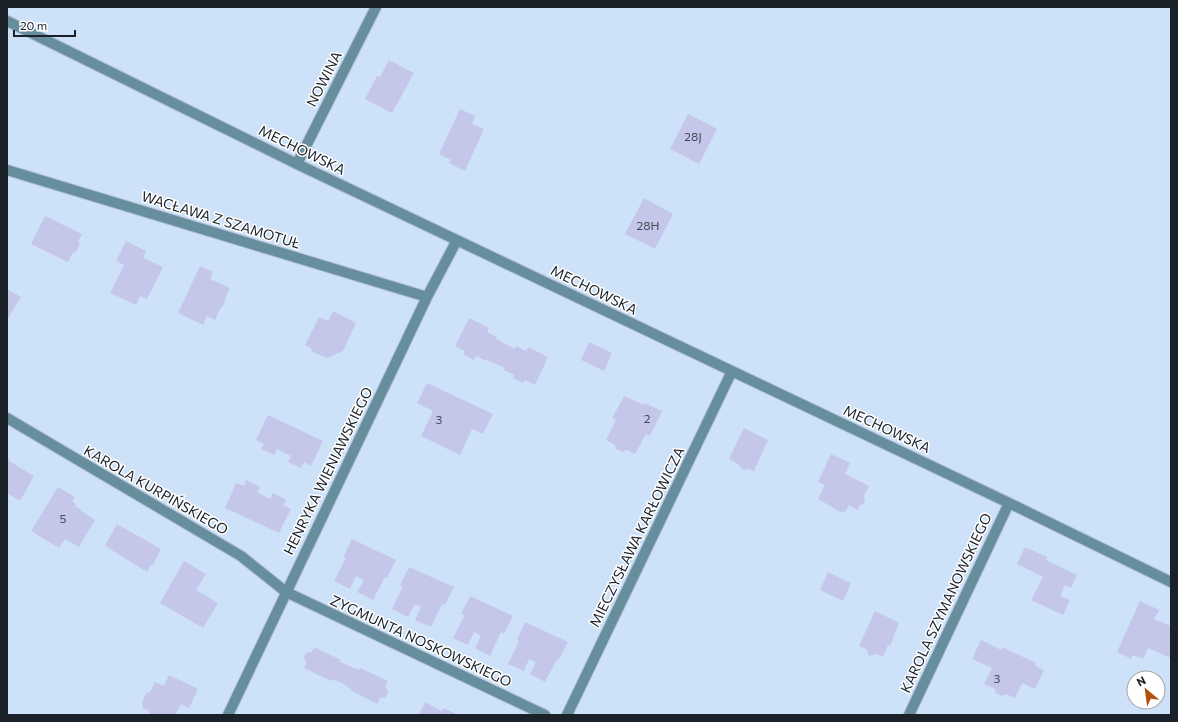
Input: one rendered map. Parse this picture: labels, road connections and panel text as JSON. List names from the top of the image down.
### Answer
{
  "streets": {
    "street": [
      "NOWINA",
      "MECHOWSKA",
      "WACŁAWA Z SZAMOTUŁ",
      "HENRYKA WIENIAWSKIEGO",
      "KAROLA KURPIŃSKIEGO",
      "MIECZYSŁAWA KARŁOWICZA",
      "KAROLA SZYMANOWSKIEGO",
      "ZYGMUNTA NOSKOWSKIEGO"
    ]
  },
  "crossings": [
    ["NOWINA", "MECHOWSKA"],
    ["MECHOWSKA", "HENRYKA WIENIAWSKIEGO"],
    ["MECHOWSKA", "MIECZYSŁAWA KARŁOWICZA"],
    ["MECHOWSKA", "KAROLA SZYMANOWSKIEGO"],
    ["WACŁAWA Z SZAMOTUŁ", "HENRYKA WIENIAWSKIEGO"],
    ["HENRYKA WIENIAWSKIEGO", "KAROLA KURPIŃSKIEGO"],
    ["HENRYKA WIENIAWSKIEGO", "ZYGMUNTA NOSKOWSKIEGO"],
    ["KAROLA KURPIŃSKIEGO", "ZYGMUNTA NOSKOWSKIEGO"]
  ],
  "house_numbers": [
    "28J",
    "28H",
    "2",
    "3",
    "5",
    "3"
  ],
  "scale_bar": "20 m",
  "north": "top left"
}
